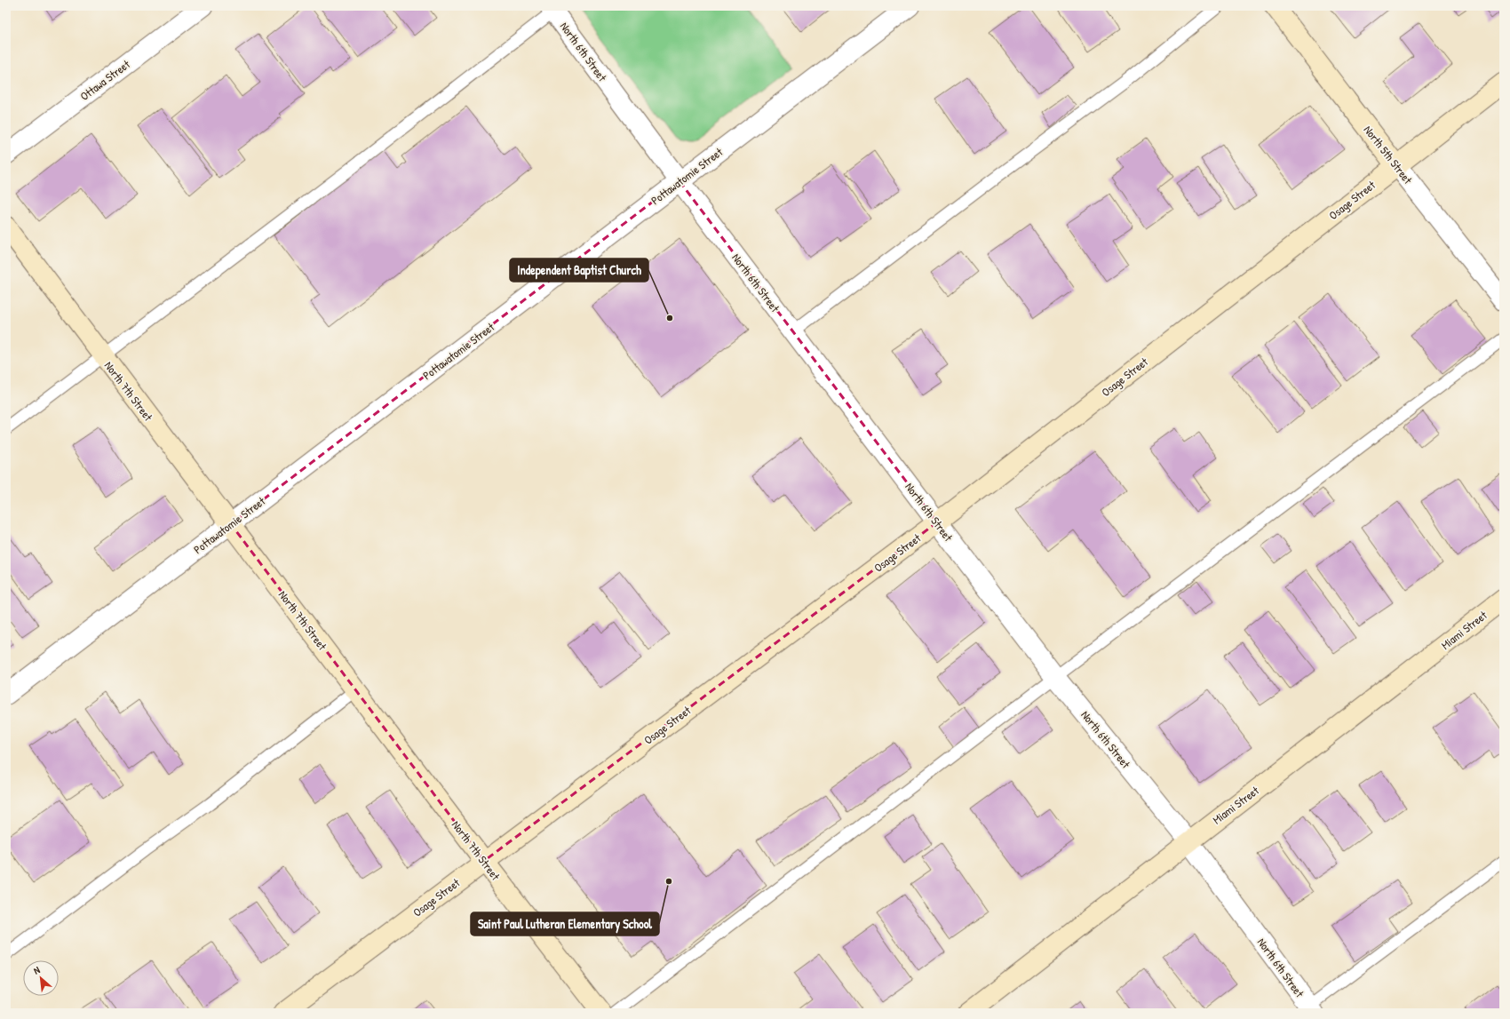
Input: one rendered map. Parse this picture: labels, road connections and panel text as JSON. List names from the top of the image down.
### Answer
{
  "streets": {
    "street": [
      "North 6th Street",
      "Ottawa Street",
      "North 5th Street",
      "Pottawatomie Street",
      "Osage Street",
      "North 7th Street",
      "Miami Street"
    ]
  },
  "crossings": [
    ["North 6th Street", "Pottawatomie Street"],
    ["North 6th Street", "Osage Street"],
    ["North 6th Street", "Miami Street"],
    ["North 5th Street", "Osage Street"],
    ["Pottawatomie Street", "North 7th Street"],
    ["Osage Street", "North 7th Street"]
  ],
  "places": ["Independent Baptist Church", "Saint Paul Lutheran Elementary School"],
  "north": "top left"
}
